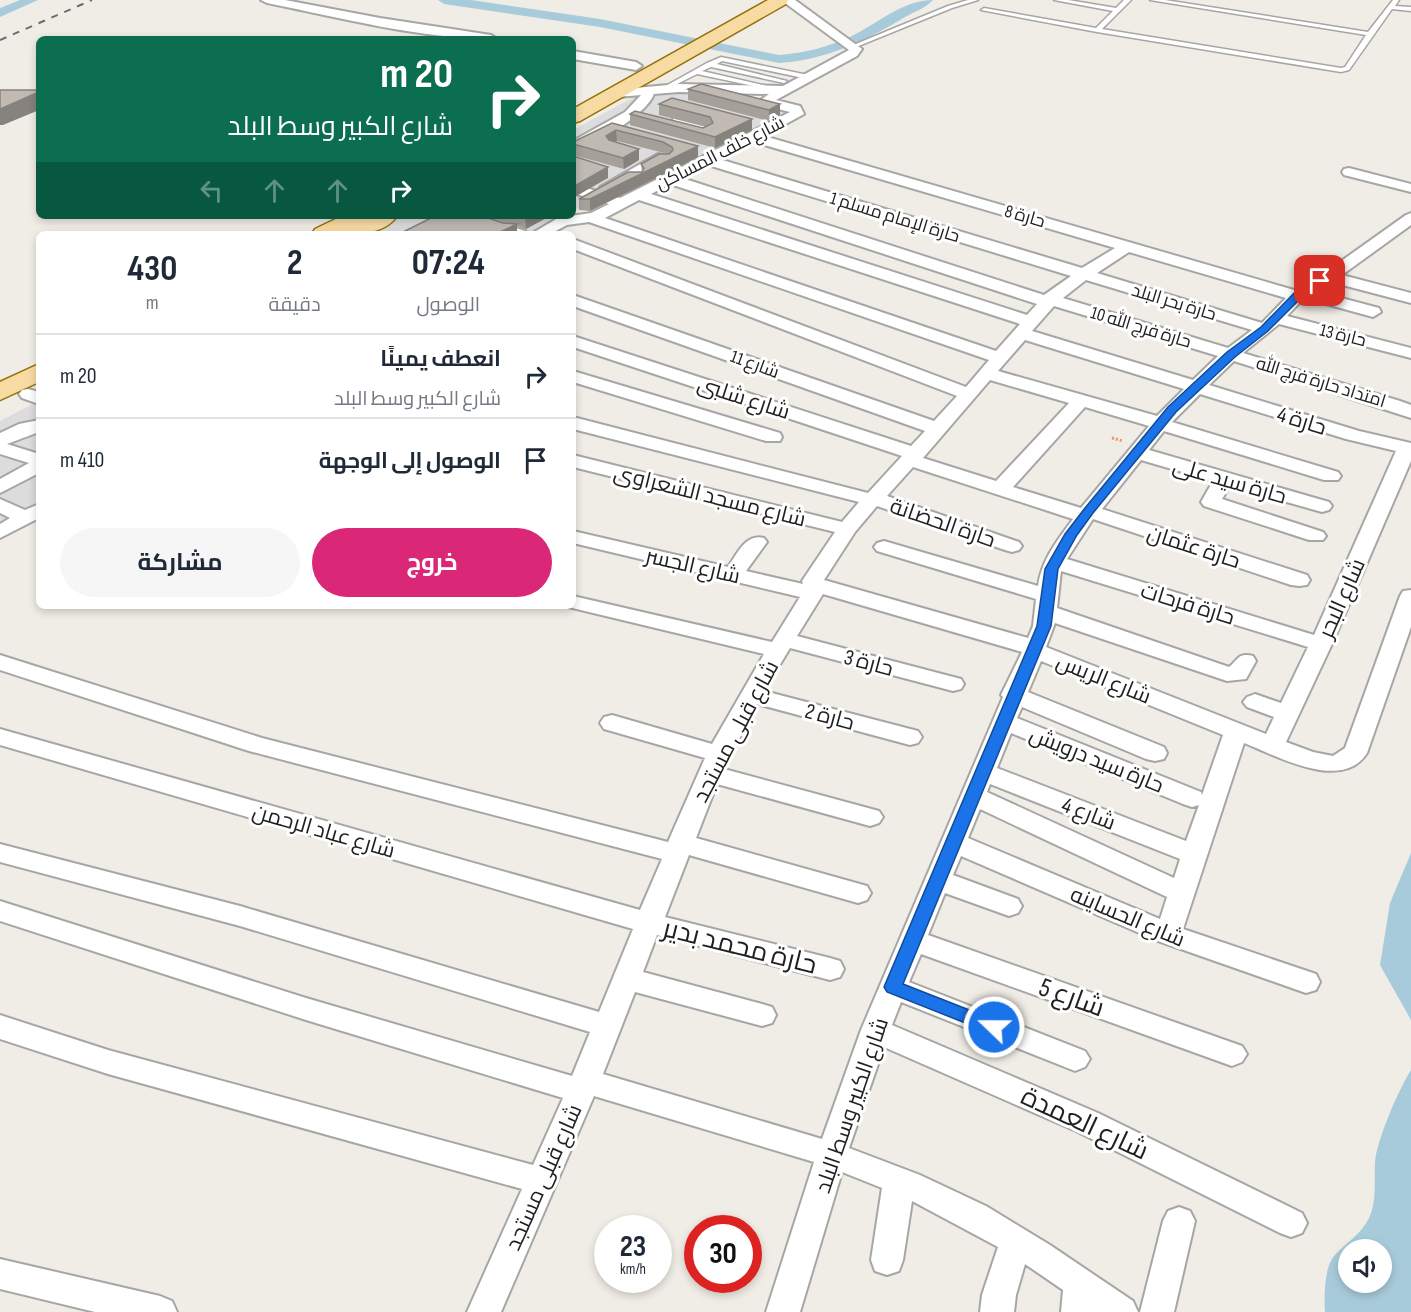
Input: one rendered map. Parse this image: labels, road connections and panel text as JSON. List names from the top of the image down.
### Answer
{
  "streets": {
    "street": [
      "شارع خلف المساكن",
      "حارة 8",
      "حارة الإمام مسلم 1",
      "حارة بحر البلد",
      "حارة فرج الله 10",
      "حارة 13",
      "شارع 11",
      "امتداد حارة فرج الله",
      "شارع شلبى",
      "حارة 4",
      "حارة سيد على",
      "شارع مسجد الشعراوى",
      "حارة الحضانة",
      "حارة عثمان",
      "شارع الجسر",
      "شارع البحر",
      "حارة فرحات",
      "حارة 3",
      "شارع الريس",
      "حارة 2",
      "شارع قبلى مستجد",
      "حارة سيد درويش",
      "شارع 4",
      "شارع عباد الرحمن",
      "شارع الحساينه",
      "حارة محمد بدير",
      "شارع 5",
      "شارع الكبير وسط البلد",
      "شارع العمدة"
    ]
  },
  "crossings": [
    ["شارع خلف المساكن", "حارة 8"],
    ["شارع خلف المساكن", "حارة الإمام مسلم 1"],
    ["شارع خلف المساكن", "حارة فرج الله 10"],
    ["حارة 8", "شارع قبلى مستجد"],
    ["حارة 8", "شارع الكبير وسط البلد"],
    ["حارة الإمام مسلم 1", "حارة بحر البلد"],
    ["حارة الإمام مسلم 1", "شارع قبلى مستجد"],
    ["حارة بحر البلد", "حارة 13"],
    ["حارة بحر البلد", "شارع قبلى مستجد"],
    ["حارة بحر البلد", "شارع الكبير وسط البلد"],
    ["حارة فرج الله 10", "امتداد حارة فرج الله"],
    ["حارة فرج الله 10", "شارع قبلى مستجد"],
    ["حارة فرج الله 10", "شارع الكبير وسط البلد"],
    ["حارة 13", "شارع الكبير وسط البلد"],
    ["شارع 11", "شارع قبلى مستجد"],
    ["امتداد حارة فرج الله", "شارع الكبير وسط البلد"],
    ["شارع شلبى", "حارة عثمان"],
    ["شارع شلبى", "شارع قبلى مستجد"],
    ["حارة 4", "شارع البحر"],
    ["حارة 4", "شارع الكبير وسط البلد"],
    ["حارة سيد على", "شارع الكبير وسط البلد"],
    ["شارع مسجد الشعراوى", "شارع قبلى مستجد"],
    ["حارة الحضانة", "شارع قبلى مستجد"],
    ["حارة عثمان", "شارع قبلى مستجد"],
    ["حارة عثمان", "شارع الكبير وسط البلد"],
    ["شارع الجسر", "شارع الريس"],
    ["شارع الجسر", "شارع قبلى مستجد"],
    ["شارع البحر", "حارة فرحات"],
    ["شارع البحر", "شارع الريس"],
    ["حارة فرحات", "شارع الكبير وسط البلد"],
    ["حارة 3", "شارع قبلى مستجد"],
    ["شارع الريس", "شارع قبلى مستجد"],
    ["شارع الريس", "شارع الكبير وسط البلد"],
    ["حارة 2", "شارع قبلى مستجد"],
    ["شارع قبلى مستجد", "شارع عباد الرحمن"],
    ["شارع قبلى مستجد", "حارة محمد بدير"],
    ["حارة سيد درويش", "شارع الكبير وسط البلد"],
    ["شارع 4", "شارع الكبير وسط البلد"],
    ["شارع عباد الرحمن", "حارة محمد بدير"],
    ["شارع الحساينه", "شارع الكبير وسط البلد"],
    ["شارع 5", "شارع الكبير وسط البلد"],
    ["شارع الكبير وسط البلد", "شارع العمدة"]
  ],
  "page": {
    "turn": ["20 m", "شارع الكبير وسط البلد"],
    "eta": [
      "07:24",
      "الوصول",
      "2",
      "دقيقة",
      "430",
      "m"
    ],
    "list": [
      {
        "name": "انعطف يمينًا",
        "note": "شارع الكبير وسط البلد",
        "value": "20 m"
      },
      {
        "name": "الوصول إلى الوجهة",
        "value": "410 m"
      }
    ],
    "buttons": ["خروج", "مشاركة"],
    "speed": "23 km/h",
    "limit": "30"
  }
}
